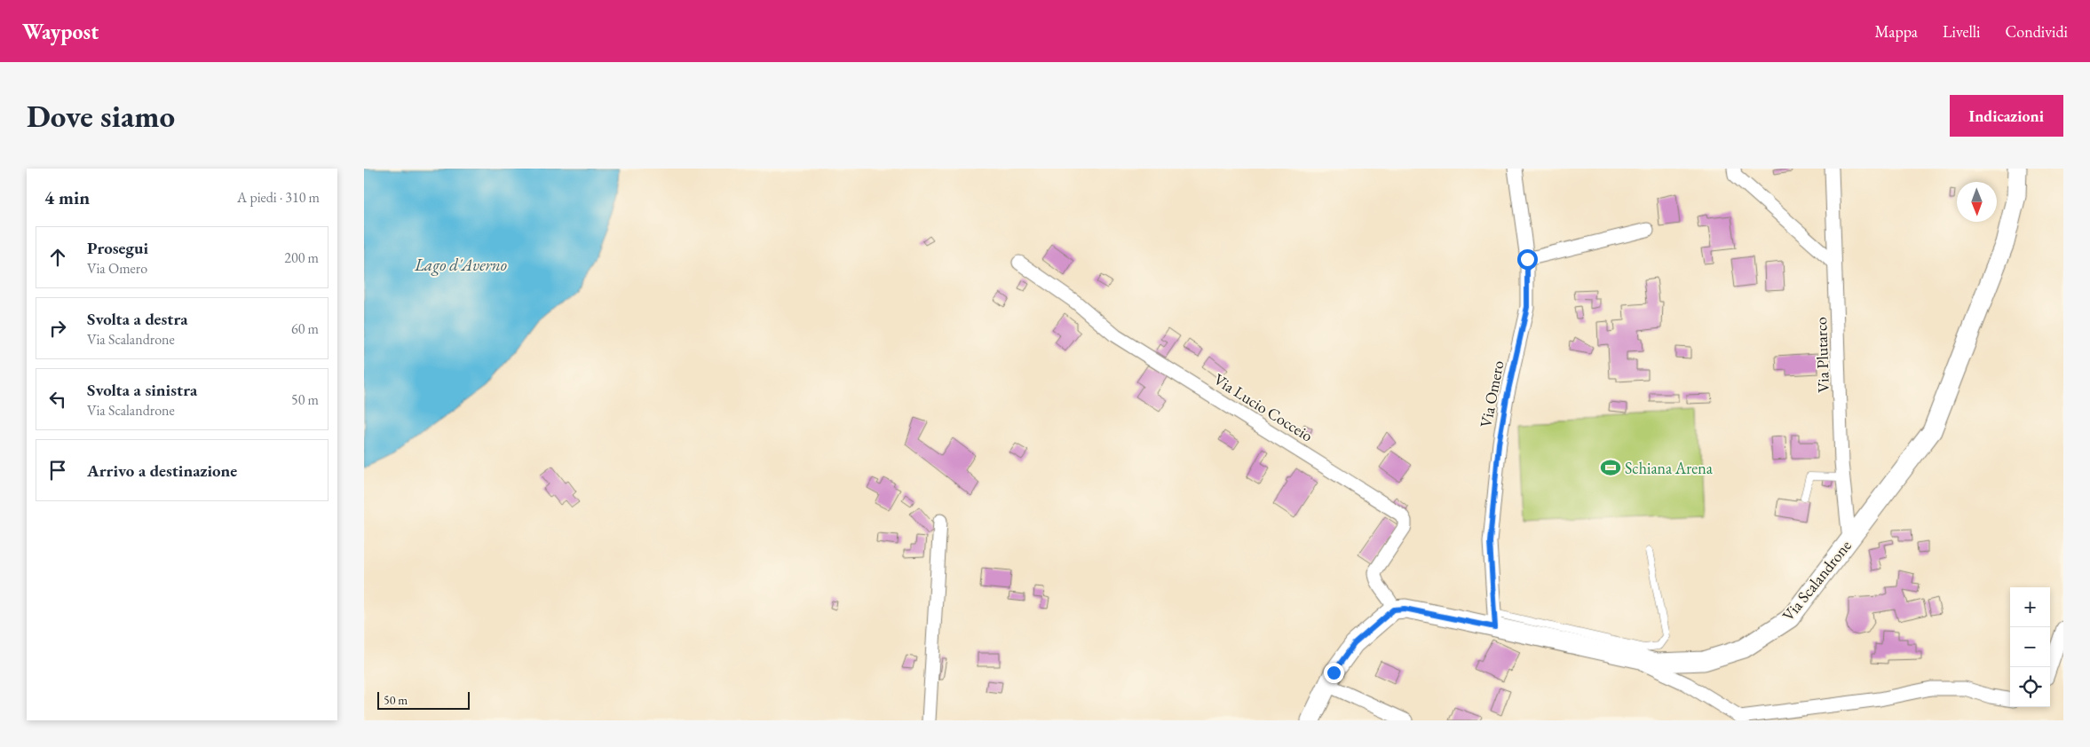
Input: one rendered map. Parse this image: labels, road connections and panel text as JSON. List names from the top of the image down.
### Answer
{
  "streets": {
    "street": [
      "Via Plutarco",
      "Via Omero",
      "Via Lucio Cocceio",
      "Via Scalandrone"
    ]
  },
  "crossings": [
    ["Via Plutarco", "Via Scalandrone"],
    ["Via Omero", "Via Scalandrone"],
    ["Via Lucio Cocceio", "Via Scalandrone"]
  ],
  "water": ["Lago d'Averno"],
  "places": {
    "sports": ["Schiana Arena"]
  },
  "scale_bar": "50 m",
  "north": "bottom",
  "page": {
    "header": "Waypost",
    "nav": ["Mappa", "Livelli", "Condividi"],
    "buttons": "Indicazioni",
    "title": "Dove siamo",
    "heading": ["4 min", "A piedi · 310 m"],
    "list": [
      ["Prosegui", "Via Omero", "200 m"],
      ["Svolta a destra", "Via Scalandrone", "60 m"],
      ["Svolta a sinistra", "Via Scalandrone", "50 m"],
      "Arrivo a destinazione"
    ],
    "map_buttons": ["+", "−"],
    "scale": "50 m"
  }
}
